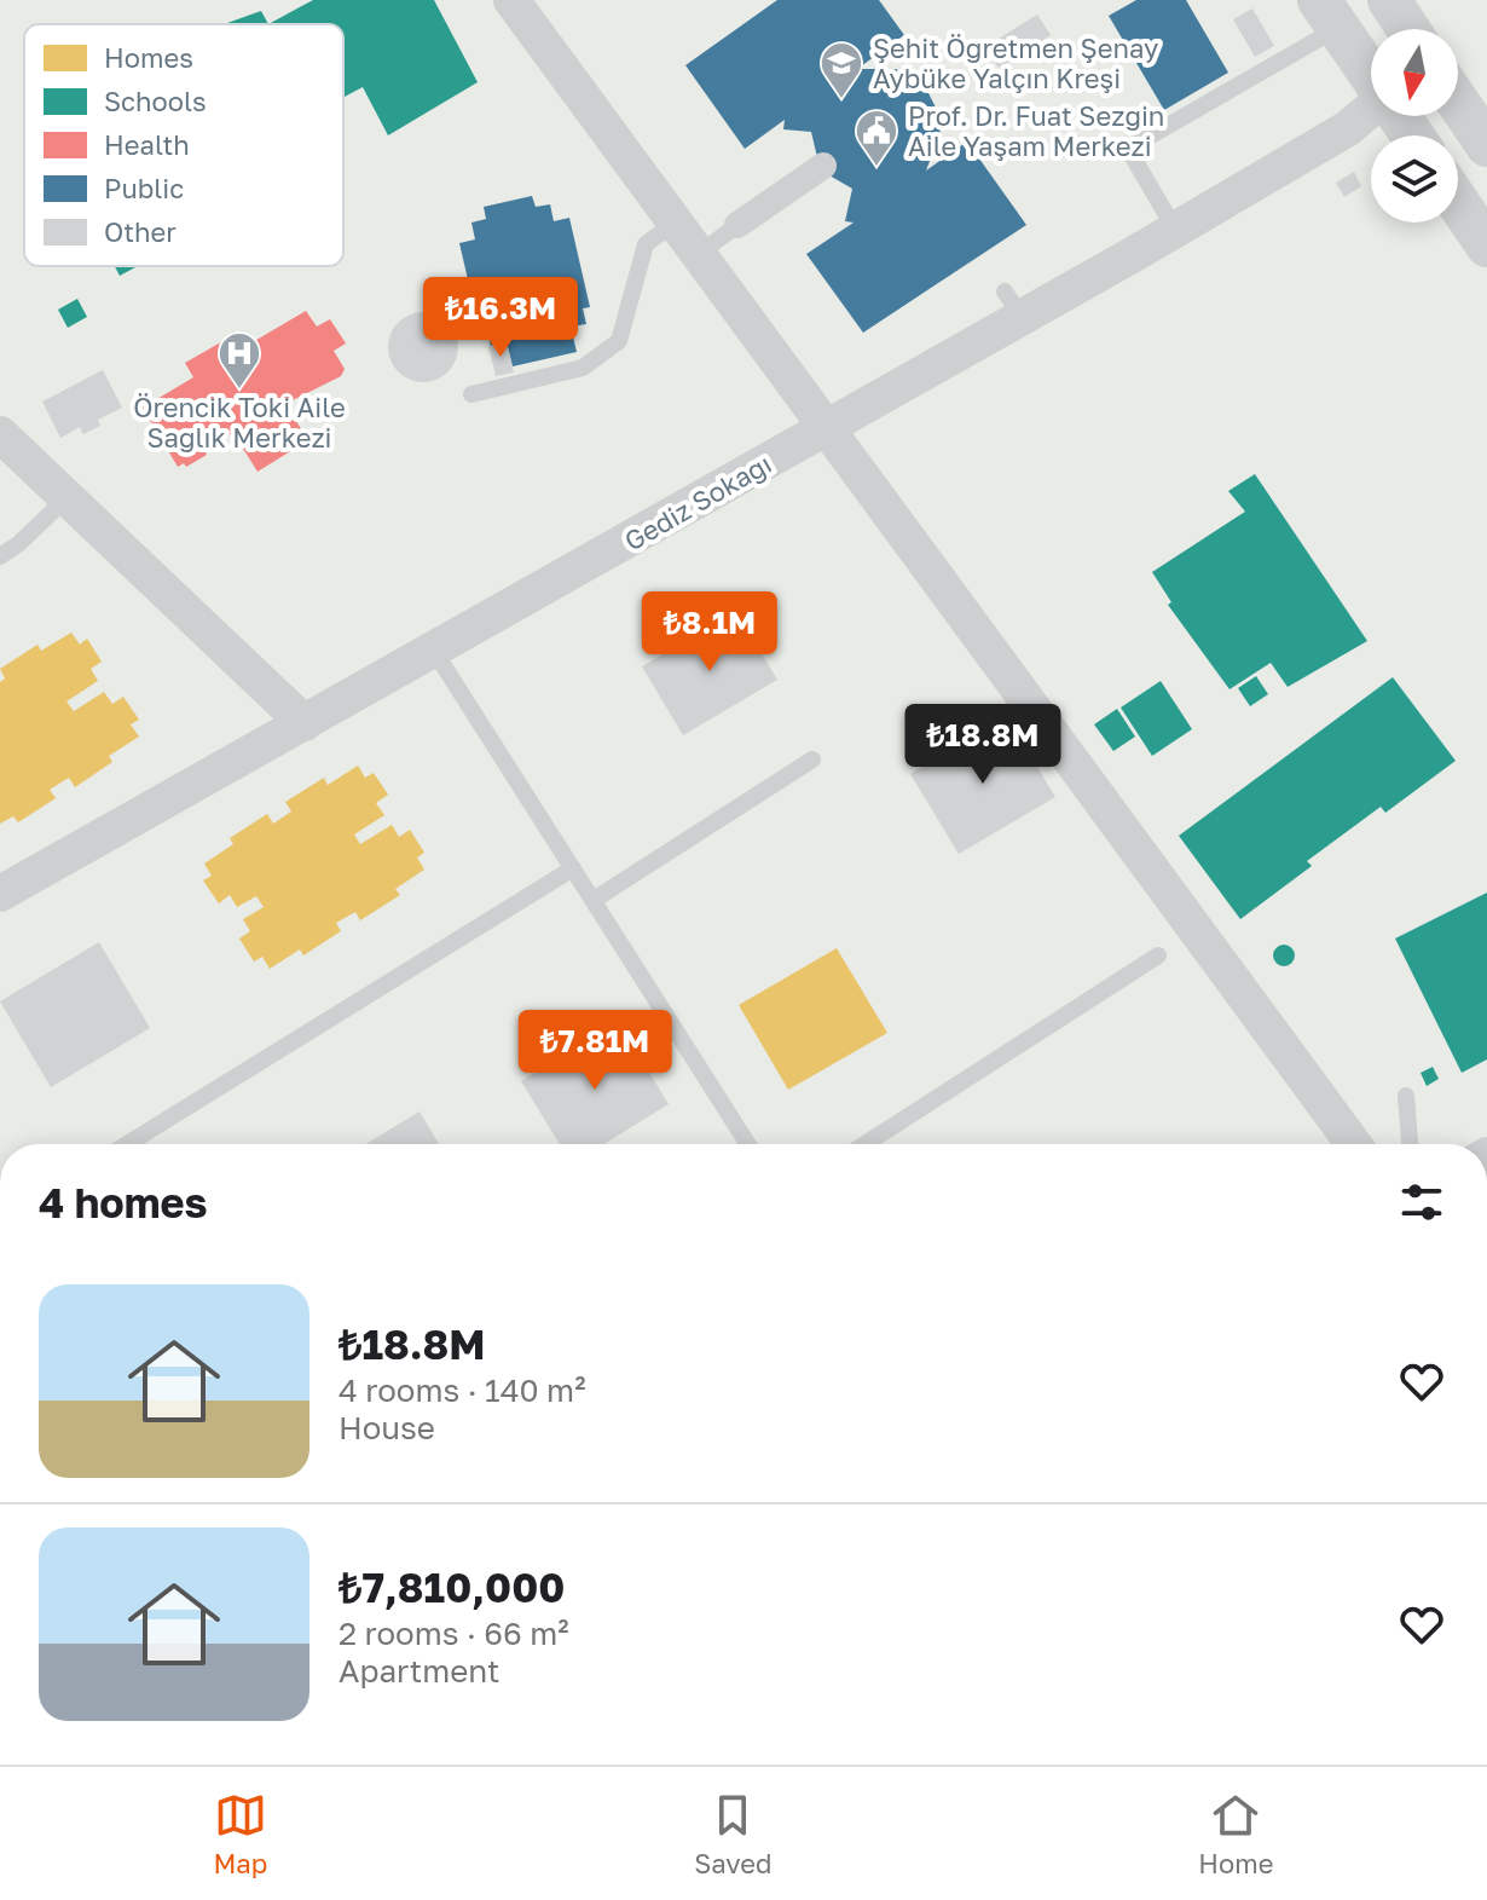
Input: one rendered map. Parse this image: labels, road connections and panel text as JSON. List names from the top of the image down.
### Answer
{
  "streets": {
    "street": ["Gediz Sokağı"]
  },
  "places": {
    "school or university": ["Şehit Öğretmen Şenay Aybüke Yalçın Kreşi"],
    "public building": ["Prof. Dr. Fuat Sezgin Aile Yaşam Merkezi"],
    "hospital": ["Örencik Toki Aile Sağlık Merkezi"]
  },
  "legend": [
    "Homes",
    "Schools",
    "Health",
    "Public",
    "Other"
  ],
  "north": "bottom",
  "page": {
    "price": [
      "₺16.3M",
      "₺8.1M",
      "₺18.8M",
      "₺7.81M"
    ],
    "heading": "4 homes",
    "list": [
      {
        "name": "₺18.8M",
        "note": "4 rooms · 140 m² · House"
      },
      {
        "name": "₺7,810,000",
        "note": "2 rooms · 66 m² · Apartment"
      }
    ],
    "tabs": ["Map", "Saved", "Home"]
  }
}
